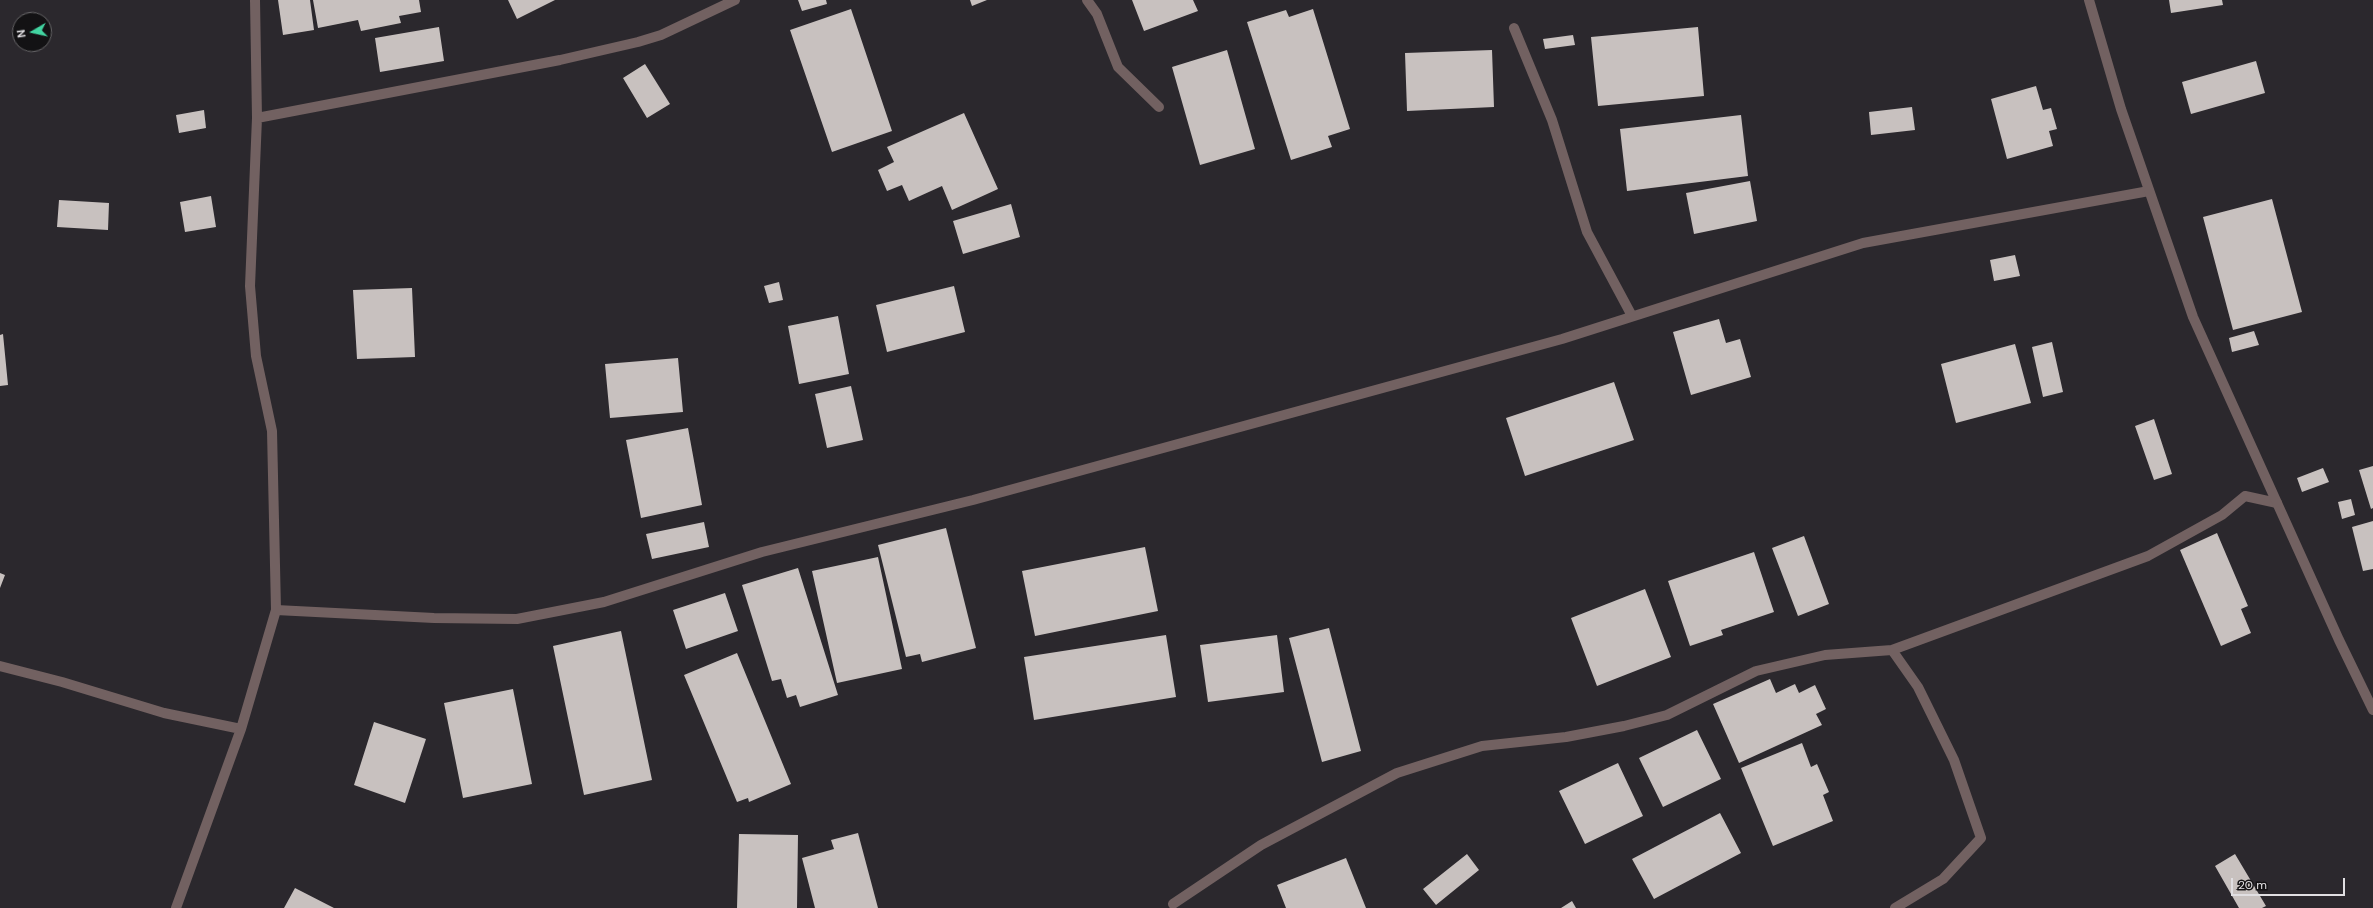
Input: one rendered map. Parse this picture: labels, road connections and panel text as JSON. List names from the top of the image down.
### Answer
{
  "scale_bar": "20 m",
  "north": "left"
}
